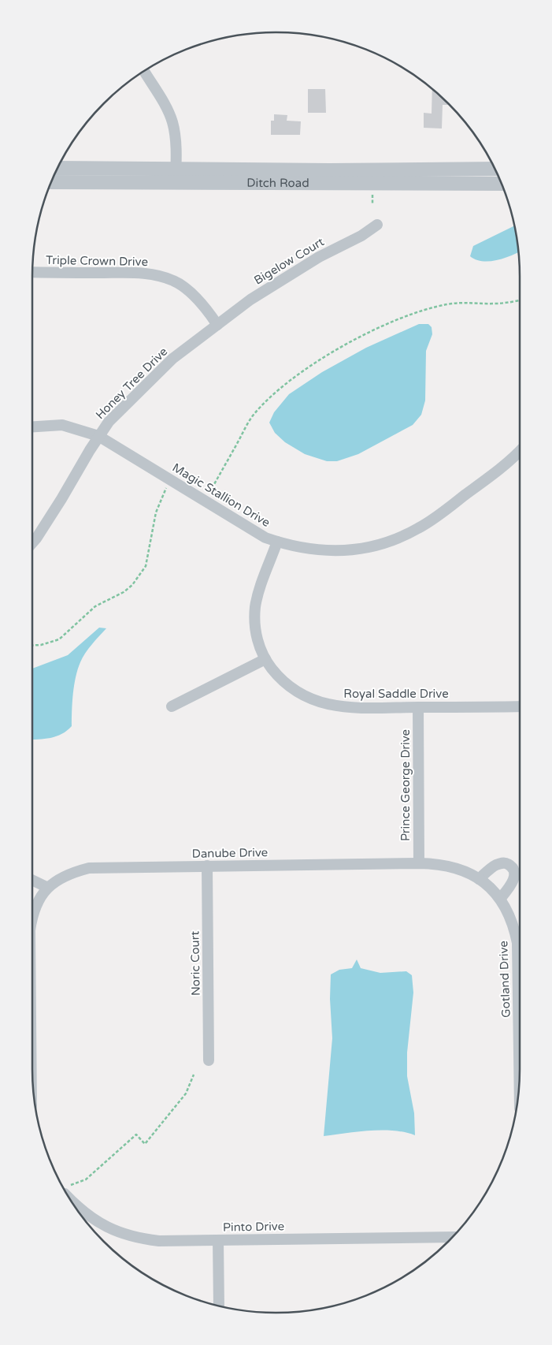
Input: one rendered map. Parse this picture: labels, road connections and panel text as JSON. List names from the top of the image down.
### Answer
{
  "streets": {
    "street": [
      "Ditch Road",
      "Triple Crown Drive",
      "Bigelow Court",
      "Honey Tree Drive",
      "Magic Stallion Drive",
      "Royal Saddle Drive",
      "Prince George Drive",
      "Danube Drive",
      "Noric Court",
      "Gotland Drive",
      "Pinto Drive"
    ]
  },
  "crossings": [
    ["Triple Crown Drive", "Bigelow Court"],
    ["Triple Crown Drive", "Honey Tree Drive"],
    ["Bigelow Court", "Honey Tree Drive"],
    ["Honey Tree Drive", "Magic Stallion Drive"],
    ["Magic Stallion Drive", "Royal Saddle Drive"],
    ["Royal Saddle Drive", "Prince George Drive"],
    ["Prince George Drive", "Danube Drive"],
    ["Prince George Drive", "Gotland Drive"],
    ["Danube Drive", "Noric Court"],
    ["Danube Drive", "Gotland Drive"]
  ]
}
